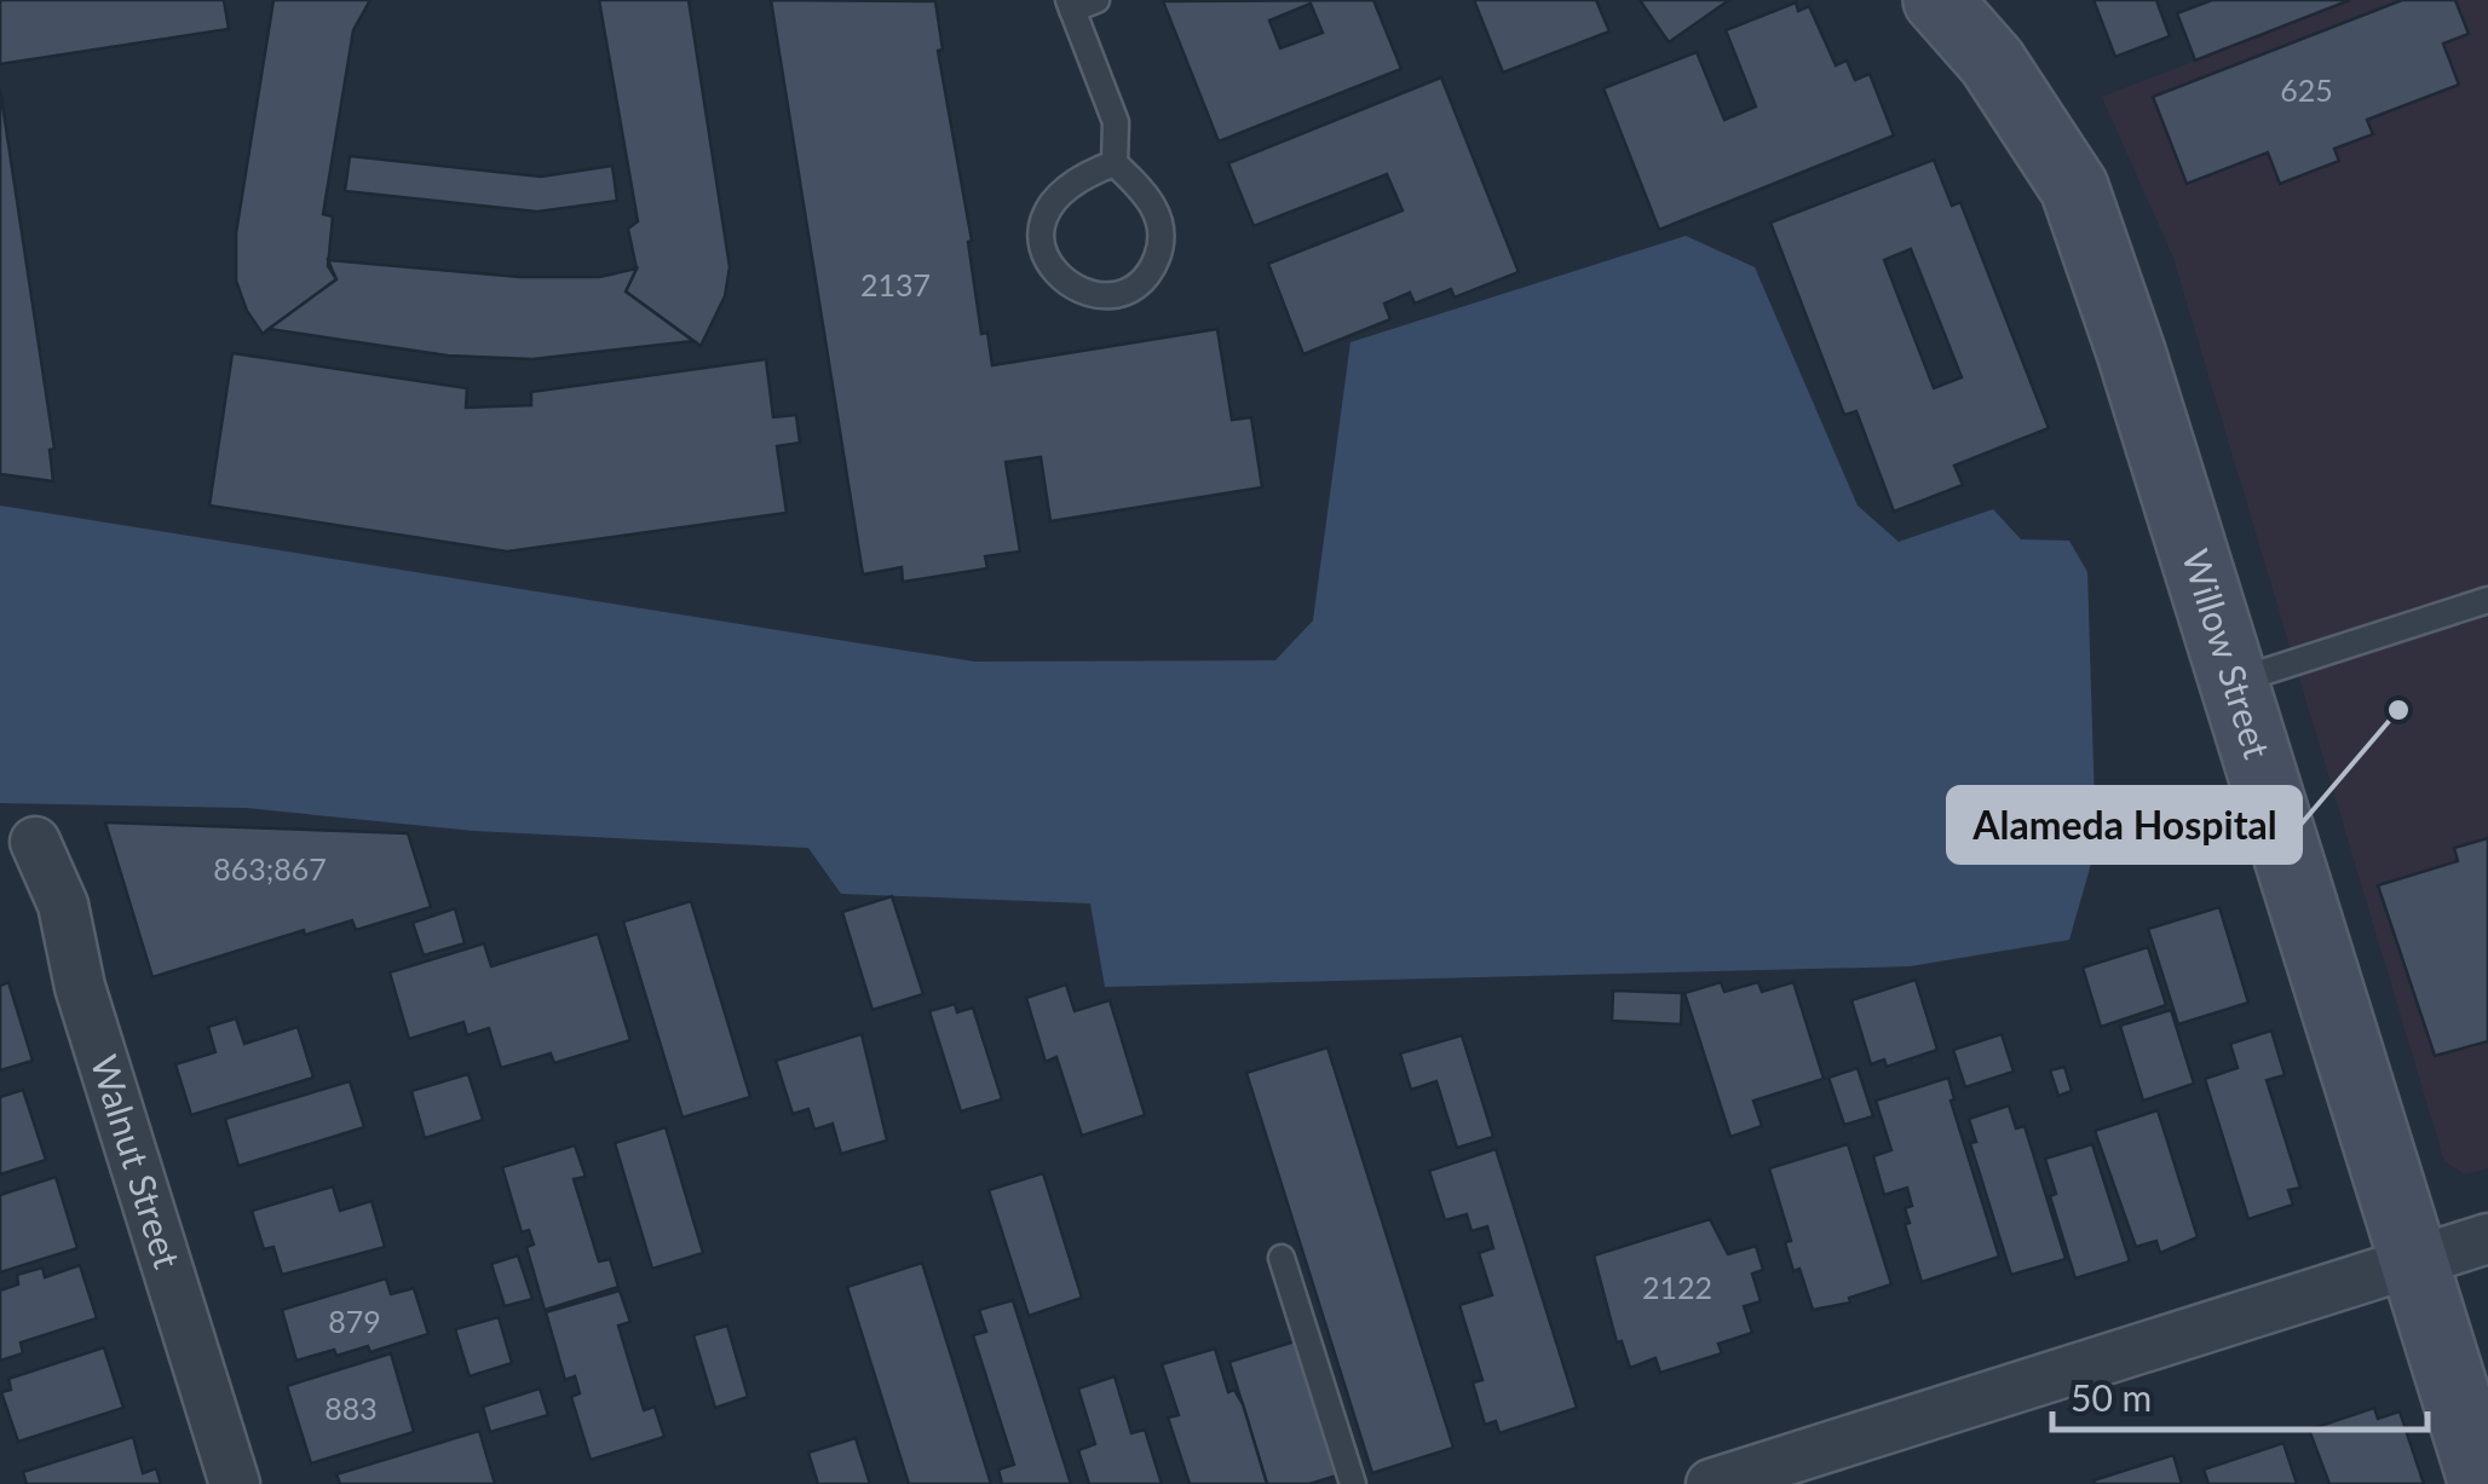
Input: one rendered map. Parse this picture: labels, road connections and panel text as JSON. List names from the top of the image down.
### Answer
{
  "streets": {
    "street": ["Willow Street", "Walnut Street"]
  },
  "places": ["Alameda Hospital"],
  "house_numbers": [
    "625",
    "2137",
    "863;867",
    "2122",
    "879",
    "883"
  ],
  "scale_bar": "50 m"
}
